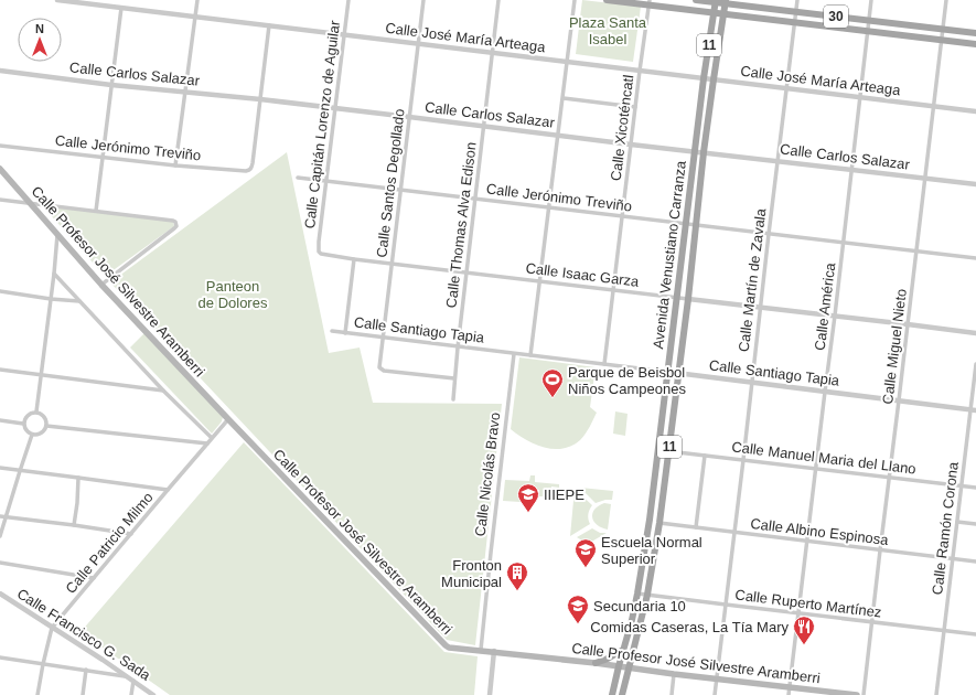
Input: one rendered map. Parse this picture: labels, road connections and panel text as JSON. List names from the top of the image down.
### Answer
{
  "streets": {
    "main road": [
      "30",
      "11",
      "Avenida Venustiano Carranza",
      "Calle Profesor José Silvestre Aramberri"
    ],
    "street": [
      "Calle José María Arteaga",
      "Calle Carlos Salazar",
      "Calle Capitán Lorenzo de Aguilar",
      "Calle Xicoténcatl",
      "Calle Jerónimo Treviño",
      "Calle Santos Degollado",
      "Calle Thomas Alva Edison",
      "Calle Isaac Garza",
      "Calle Martín de Zavala",
      "Calle América",
      "Calle Santiago Tapia",
      "Calle Miguel Nieto",
      "Calle Manuel Maria del Llano",
      "Calle Nicolás Bravo",
      "Calle Ramón Corona",
      "Calle Albino Espinosa",
      "Calle Patricio Milmo",
      "Calle Ruperto Martínez",
      "Calle Francisco G. Sada"
    ]
  },
  "crossings": [
    ["30", "Calle Xicoténcatl"],
    ["30", "Avenida Venustiano Carranza"],
    ["30", "Calle Martín de Zavala"],
    ["30", "Calle América"],
    ["30", "Calle Miguel Nieto"],
    ["Calle José María Arteaga", "Calle Capitán Lorenzo de Aguilar"],
    ["Calle José María Arteaga", "Calle Xicoténcatl"],
    ["Calle José María Arteaga", "Calle Santos Degollado"],
    ["Calle José María Arteaga", "Calle Thomas Alva Edison"],
    ["Calle José María Arteaga", "Avenida Venustiano Carranza"],
    ["Calle José María Arteaga", "Calle Martín de Zavala"],
    ["Calle José María Arteaga", "Calle América"],
    ["Calle José María Arteaga", "Calle Miguel Nieto"],
    ["Calle Carlos Salazar", "Calle Capitán Lorenzo de Aguilar"],
    ["Calle Carlos Salazar", "Calle Xicoténcatl"],
    ["Calle Carlos Salazar", "Calle Jerónimo Treviño"],
    ["Calle Carlos Salazar", "Calle Santos Degollado"],
    ["Calle Carlos Salazar", "Calle Thomas Alva Edison"],
    ["Calle Carlos Salazar", "Avenida Venustiano Carranza"],
    ["Calle Carlos Salazar", "Calle Martín de Zavala"],
    ["Calle Carlos Salazar", "Calle América"],
    ["Calle Carlos Salazar", "Calle Miguel Nieto"],
    ["Calle Capitán Lorenzo de Aguilar", "Calle Jerónimo Treviño"],
    ["Calle Capitán Lorenzo de Aguilar", "Calle Isaac Garza"],
    ["Calle Xicoténcatl", "Calle Jerónimo Treviño"],
    ["Calle Xicoténcatl", "Calle Isaac Garza"],
    ["Calle Xicoténcatl", "Calle Santiago Tapia"],
    ["Calle Jerónimo Treviño", "Calle Santos Degollado"],
    ["Calle Jerónimo Treviño", "Calle Thomas Alva Edison"],
    ["Calle Jerónimo Treviño", "Avenida Venustiano Carranza"],
    ["Calle Jerónimo Treviño", "Calle Martín de Zavala"],
    ["Calle Jerónimo Treviño", "Calle América"],
    ["Calle Jerónimo Treviño", "Calle Miguel Nieto"],
    ["Calle Santos Degollado", "Calle Thomas Alva Edison"],
    ["Calle Santos Degollado", "Calle Isaac Garza"],
    ["Calle Santos Degollado", "Calle Santiago Tapia"],
    ["Calle Thomas Alva Edison", "Calle Isaac Garza"],
    ["Calle Thomas Alva Edison", "Calle Santiago Tapia"],
    ["Avenida Venustiano Carranza", "Calle Isaac Garza"],
    ["Avenida Venustiano Carranza", "Calle Profesor José Silvestre Aramberri"],
    ["Avenida Venustiano Carranza", "Calle Santiago Tapia"],
    ["Avenida Venustiano Carranza", "Calle Manuel Maria del Llano"],
    ["Avenida Venustiano Carranza", "Calle Albino Espinosa"],
    ["Avenida Venustiano Carranza", "Calle Ruperto Martínez"],
    ["Calle Isaac Garza", "Calle Martín de Zavala"],
    ["Calle Isaac Garza", "Calle América"],
    ["Calle Isaac Garza", "Calle Miguel Nieto"],
    ["Calle Martín de Zavala", "Calle Profesor José Silvestre Aramberri"],
    ["Calle Martín de Zavala", "Calle Santiago Tapia"],
    ["Calle Martín de Zavala", "Calle Manuel Maria del Llano"],
    ["Calle Martín de Zavala", "Calle Albino Espinosa"],
    ["Calle Martín de Zavala", "Calle Ruperto Martínez"],
    ["Calle Profesor José Silvestre Aramberri", "Calle América"],
    ["Calle Profesor José Silvestre Aramberri", "Calle Nicolás Bravo"],
    ["Calle Profesor José Silvestre Aramberri", "Calle Patricio Milmo"],
    ["Calle América", "Calle Santiago Tapia"],
    ["Calle América", "Calle Manuel Maria del Llano"],
    ["Calle América", "Calle Albino Espinosa"],
    ["Calle América", "Calle Ruperto Martínez"],
    ["Calle Santiago Tapia", "Calle Miguel Nieto"],
    ["Calle Santiago Tapia", "Calle Nicolás Bravo"],
    ["Calle Santiago Tapia", "Calle Ramón Corona"],
    ["Calle Miguel Nieto", "Calle Manuel Maria del Llano"],
    ["Calle Miguel Nieto", "Calle Albino Espinosa"],
    ["Calle Miguel Nieto", "Calle Ruperto Martínez"],
    ["Calle Manuel Maria del Llano", "Calle Ramón Corona"],
    ["Calle Ramón Corona", "Calle Albino Espinosa"],
    ["Calle Ramón Corona", "Calle Ruperto Martínez"],
    ["Calle Patricio Milmo", "Calle Francisco G. Sada"]
  ],
  "parks": ["Plaza Santa Isabel", "Panteon de Dolores"],
  "places": {
    "sports": ["Parque de Beisbol Niños Campeones"],
    "school or university": ["IIIEPE", "Escuela Normal Superior", "Secundaria 10"],
    "building": ["Fronton Municipal"],
    "restaurant": ["Comidas Caseras, La Tía Mary"]
  },
  "north": "top"
}
